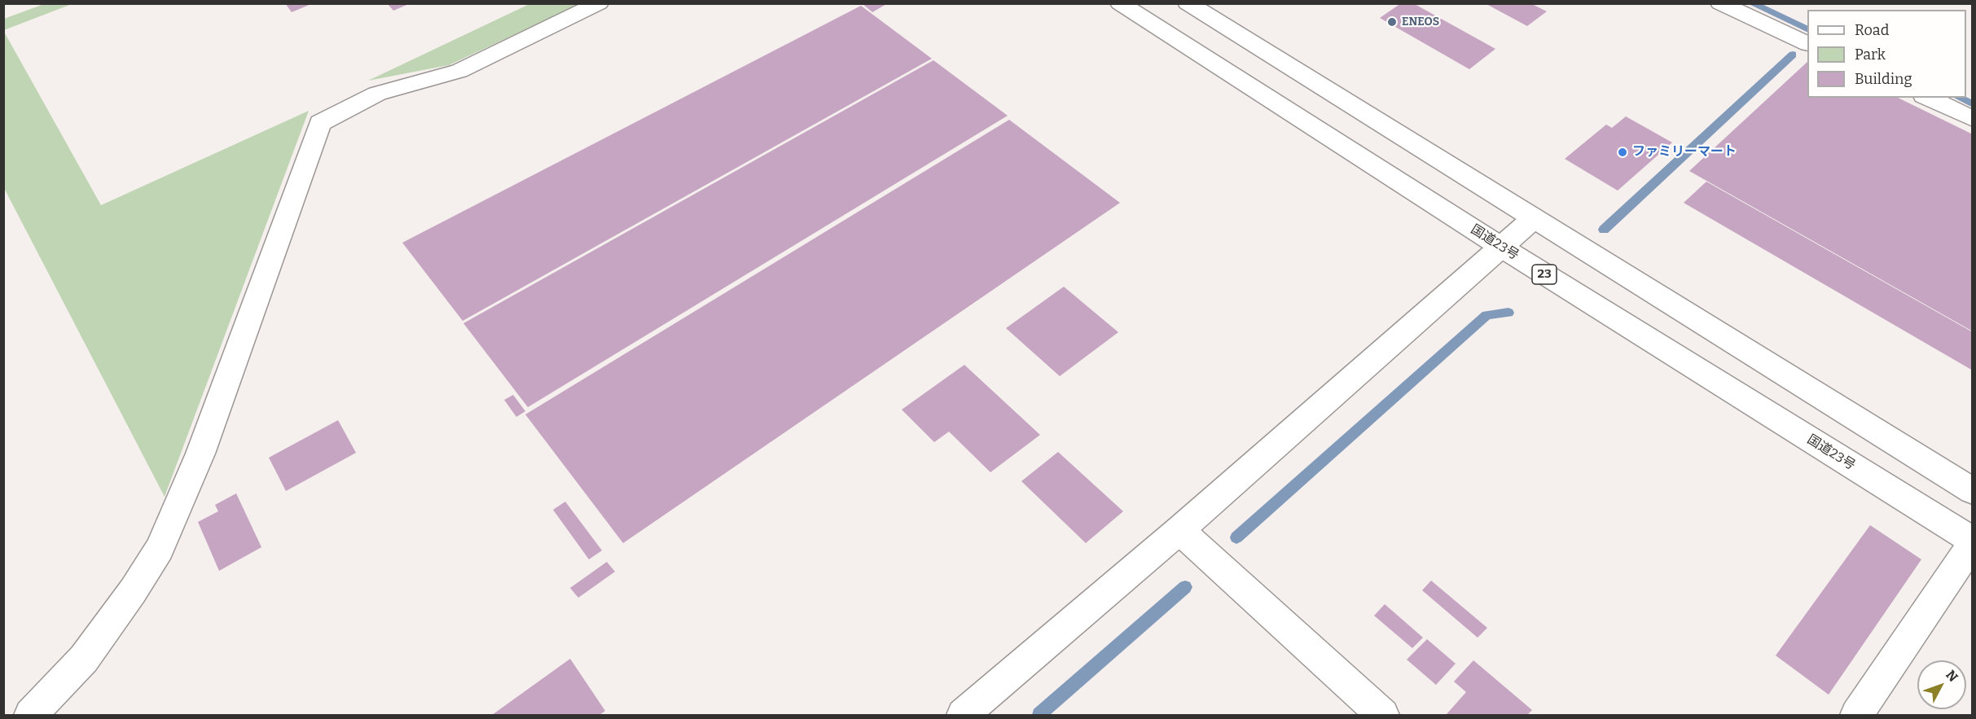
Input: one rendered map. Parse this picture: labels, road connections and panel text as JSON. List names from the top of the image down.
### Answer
{
  "streets": {
    "main road": ["国道23号", "23"]
  },
  "places": ["ENEOS", "ファミリーマート"],
  "legend": ["Road", "Park", "Building"],
  "north": "top right"
}
